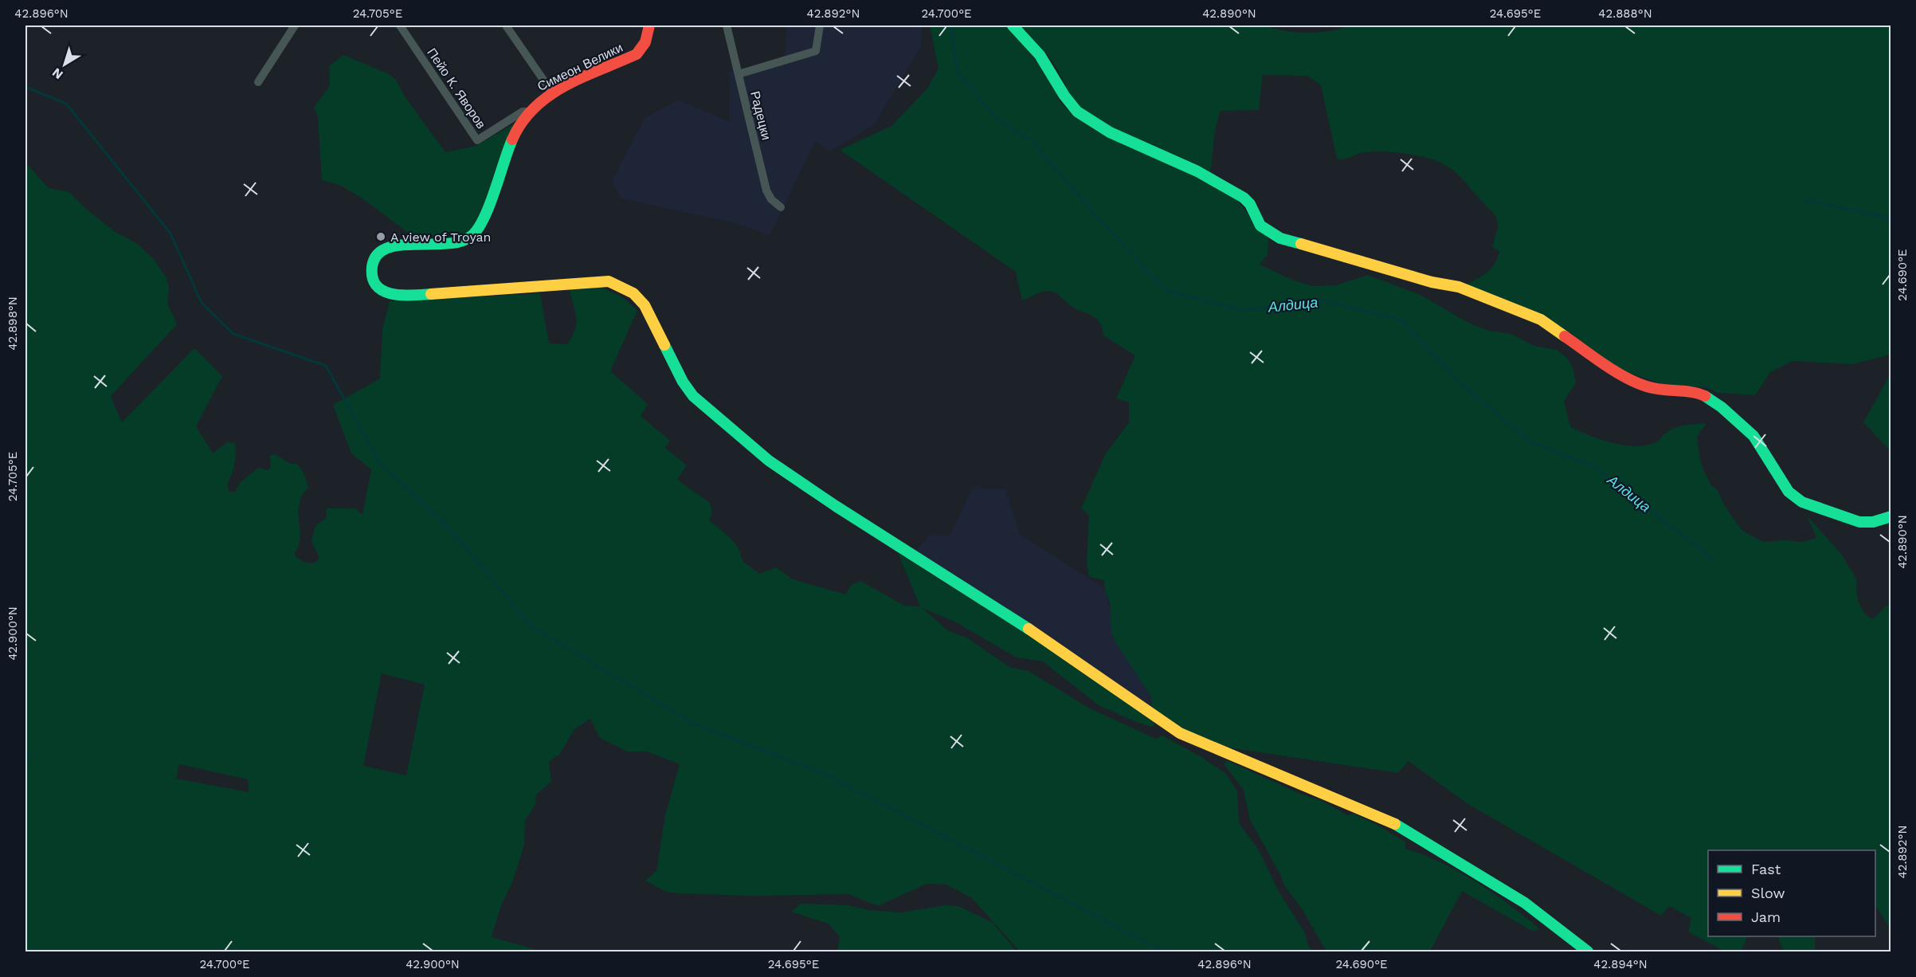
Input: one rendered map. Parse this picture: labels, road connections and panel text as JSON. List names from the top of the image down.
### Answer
{
  "streets": {
    "street": ["Симеон Велики", "Пейо К. Яворов", "Радецки"]
  },
  "crossings": [
    ["Симеон Велики", "Пейо К. Яворов"]
  ],
  "water": ["Алдица"],
  "places": ["A view of Troyan"],
  "legend": ["Fast", "Slow", "Jam"],
  "north": "bottom left",
  "coordinates": [
    "42.896°N",
    "24.705°E",
    "42.892°N",
    "24.700°E",
    "42.890°N",
    "24.695°E",
    "42.888°N",
    "24.690°E",
    "42.898°N",
    "42.900°N",
    "42.894°N"
  ]
}
